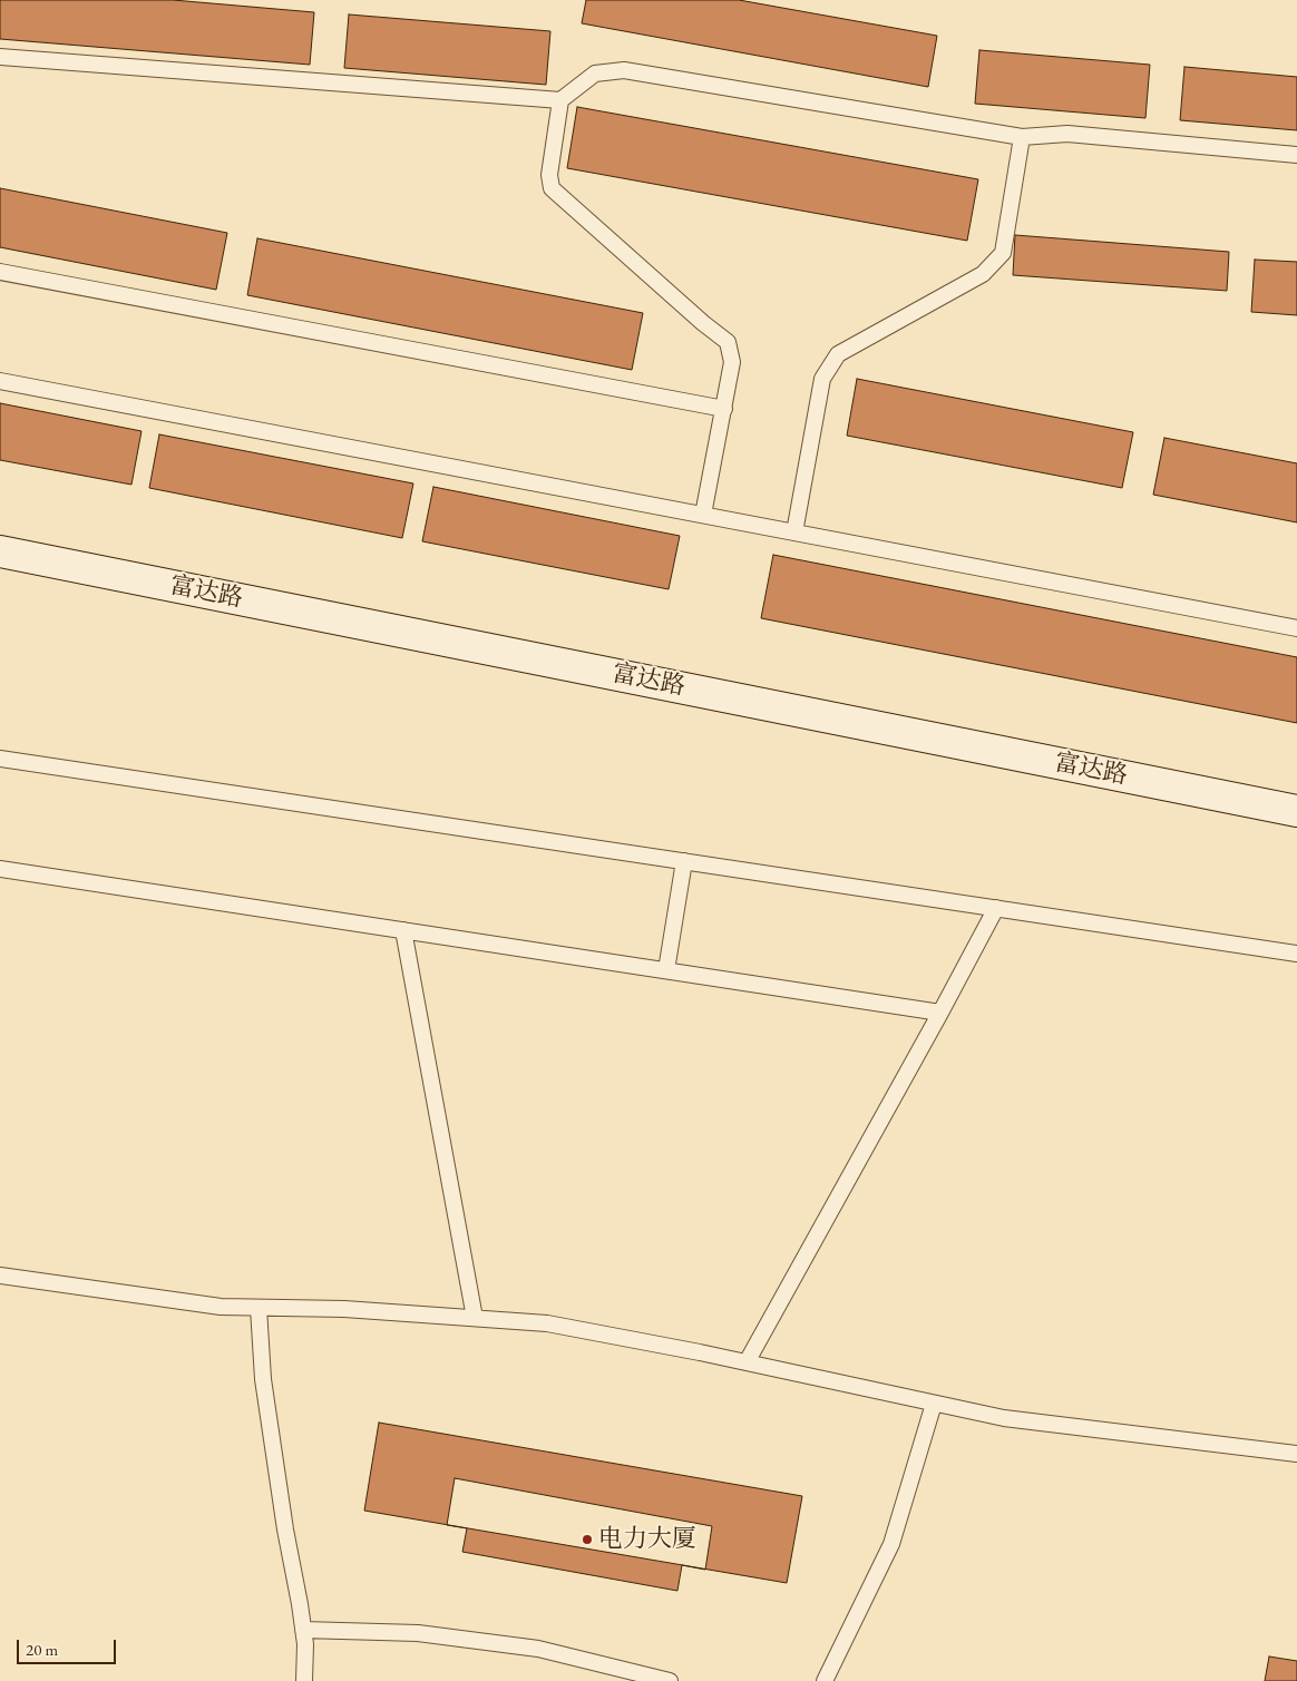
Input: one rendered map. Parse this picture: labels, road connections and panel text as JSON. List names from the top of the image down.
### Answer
{
  "streets": {
    "street": ["富达路"]
  },
  "places": ["电力大厦"],
  "scale_bar": "20 m"
}
